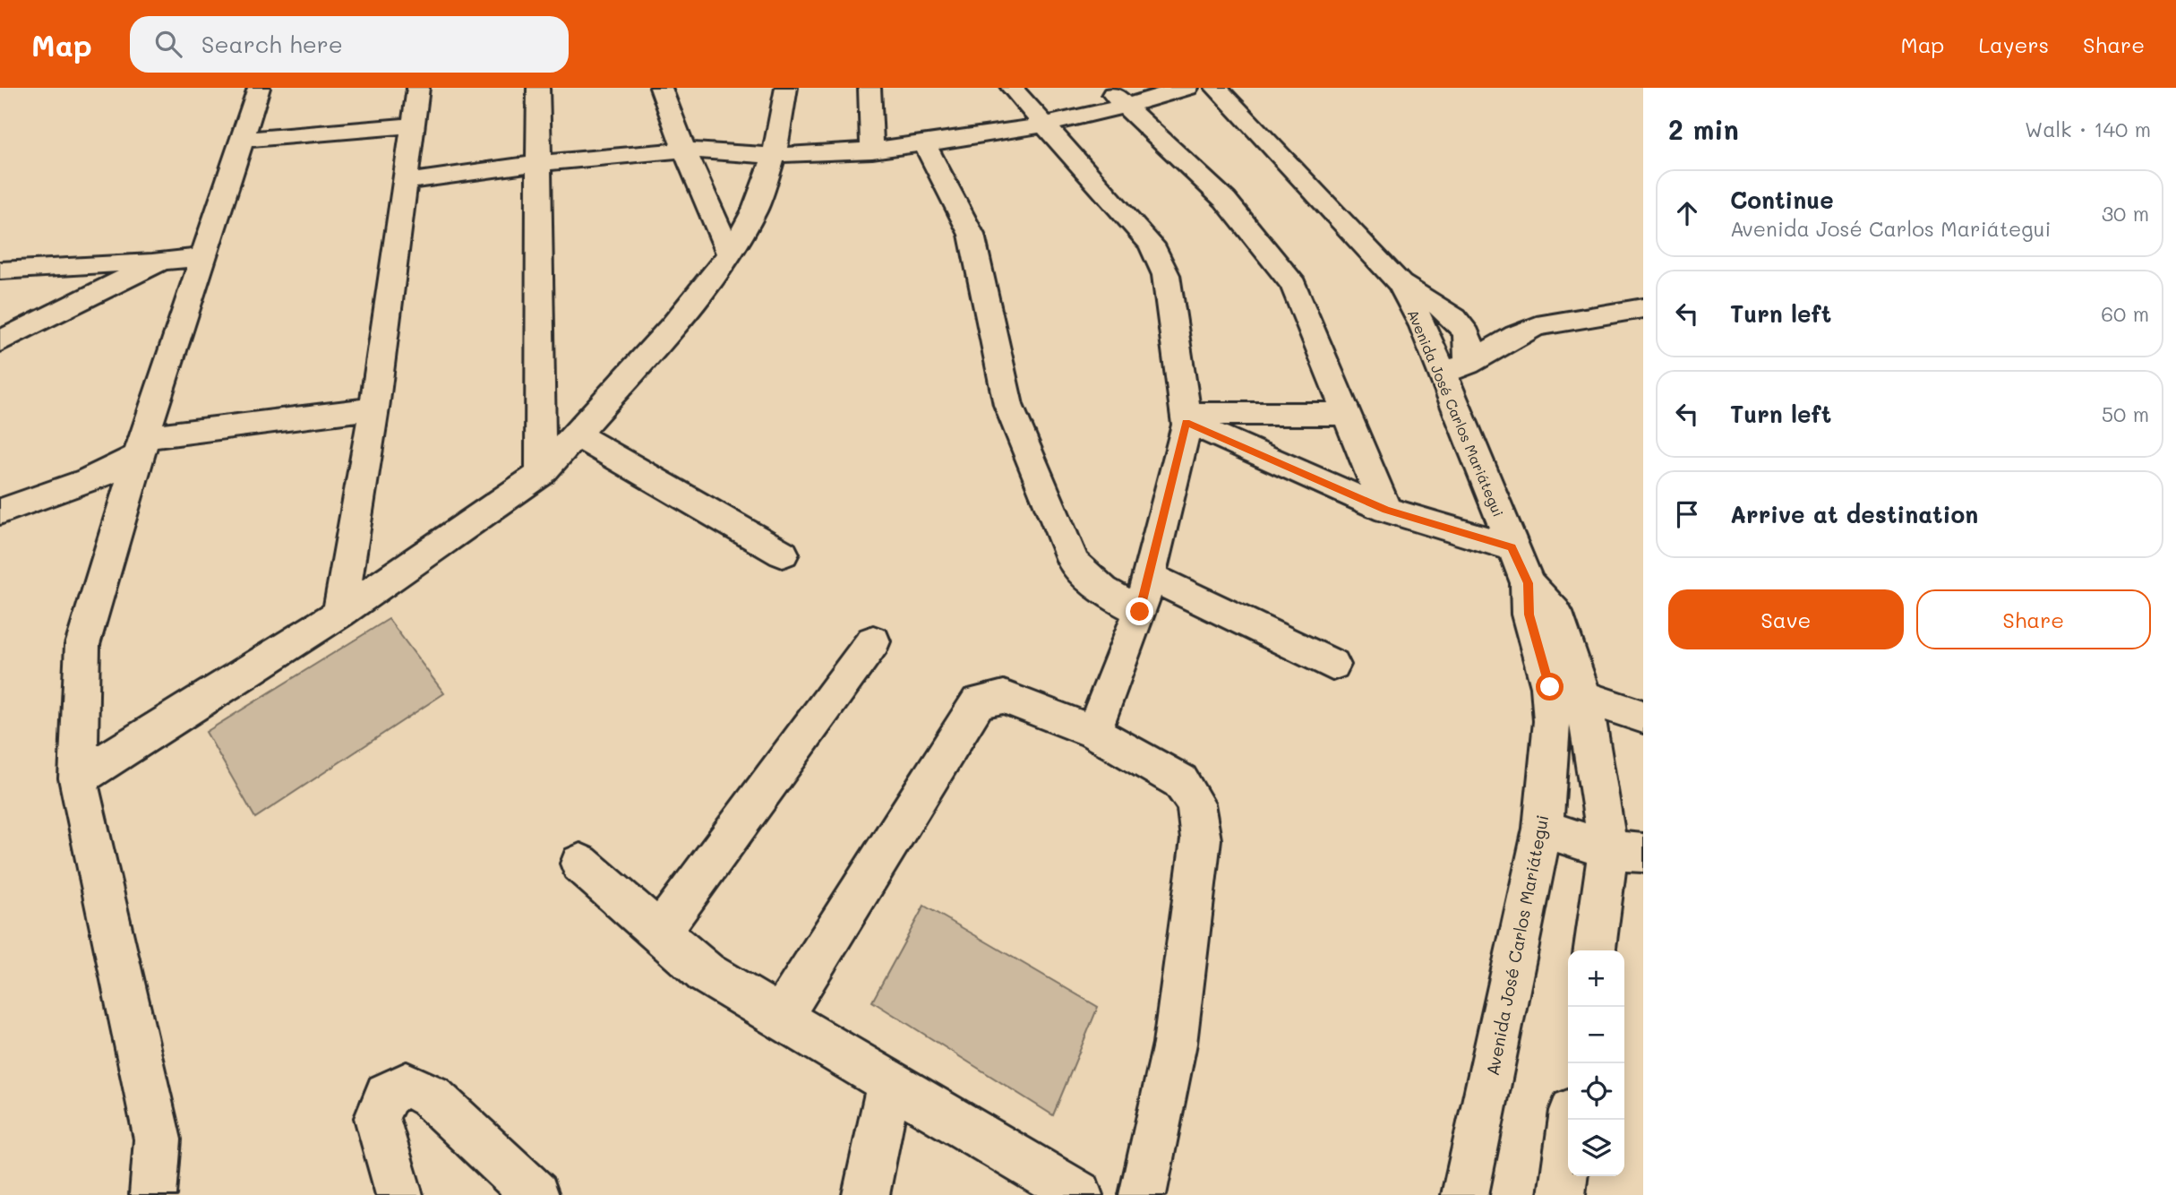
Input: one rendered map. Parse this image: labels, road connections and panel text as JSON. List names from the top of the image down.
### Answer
{
  "streets": {
    "street": ["Avenida José Carlos Mariátegui"]
  },
  "page": {
    "header": "Map",
    "search": "Search here",
    "nav": ["Map", "Layers", "Share"],
    "heading": ["2 min", "Walk · 140 m"],
    "list": [
      ["Continue", "Avenida José Carlos Mariátegui", "30 m"],
      ["Turn left", "60 m"],
      ["Turn left", "50 m"],
      "Arrive at destination"
    ],
    "buttons": ["Save", "Share"],
    "map_buttons": ["+", "−"]
  }
}
